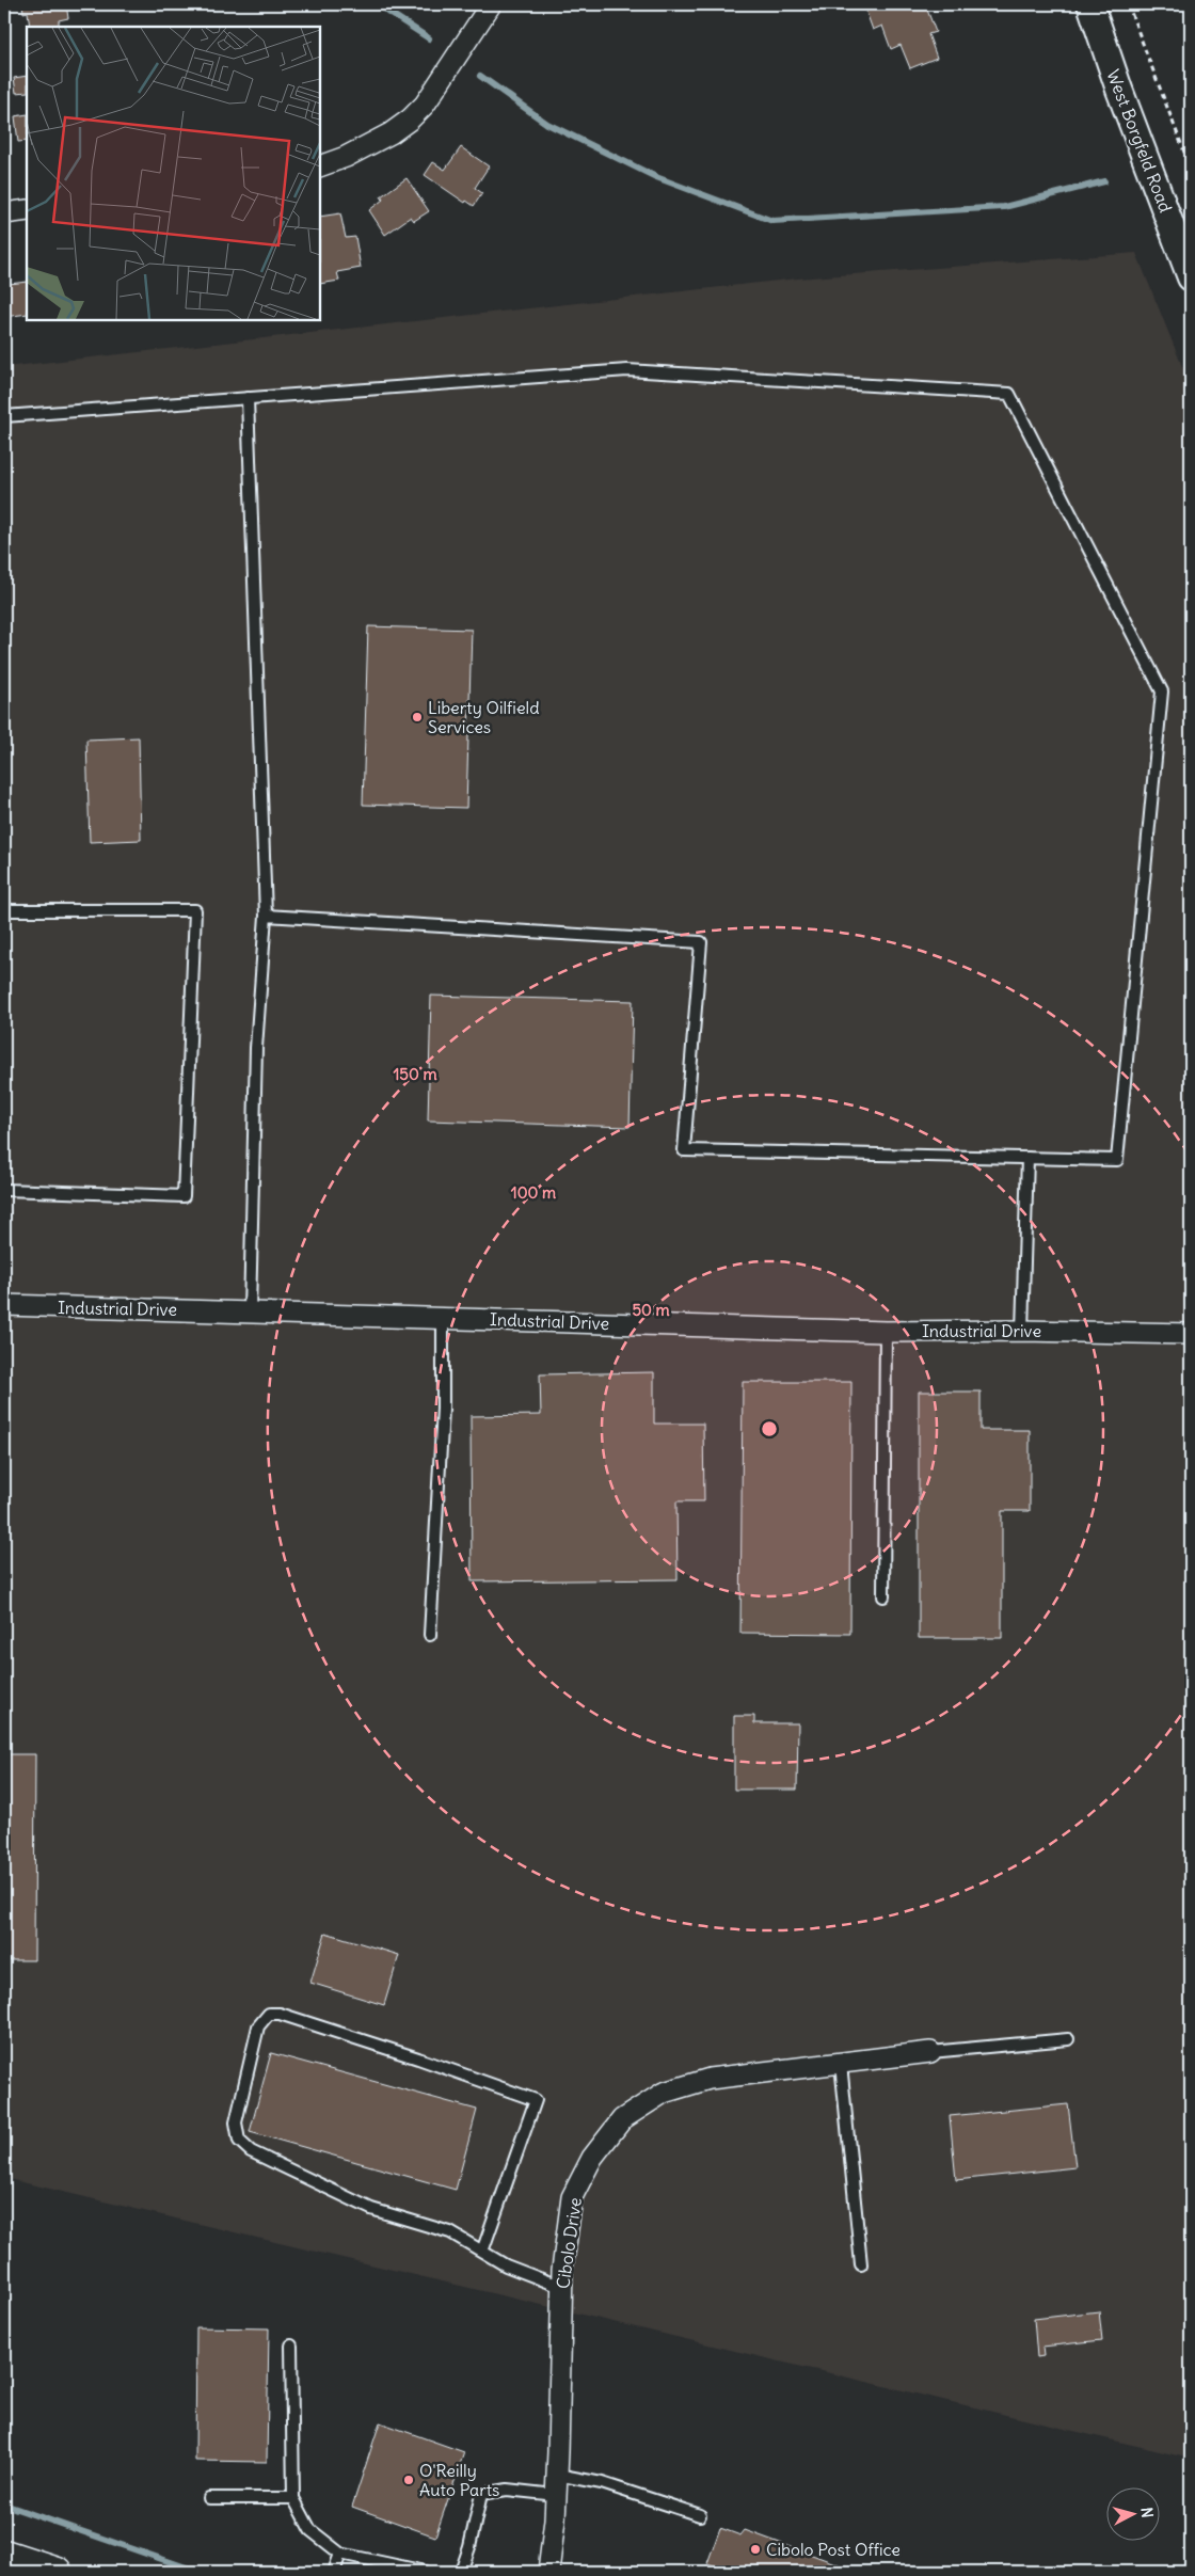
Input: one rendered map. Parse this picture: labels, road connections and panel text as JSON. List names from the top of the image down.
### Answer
{
  "streets": {
    "street": ["West Borgfeld Road", "Industrial Drive", "Cibolo Drive"]
  },
  "places": ["Liberty Oilfield Services", "O'Reilly Auto Parts", "Cibolo Post Office"],
  "north": "right",
  "rings": ["150 m", "100 m", "50 m"]
}
